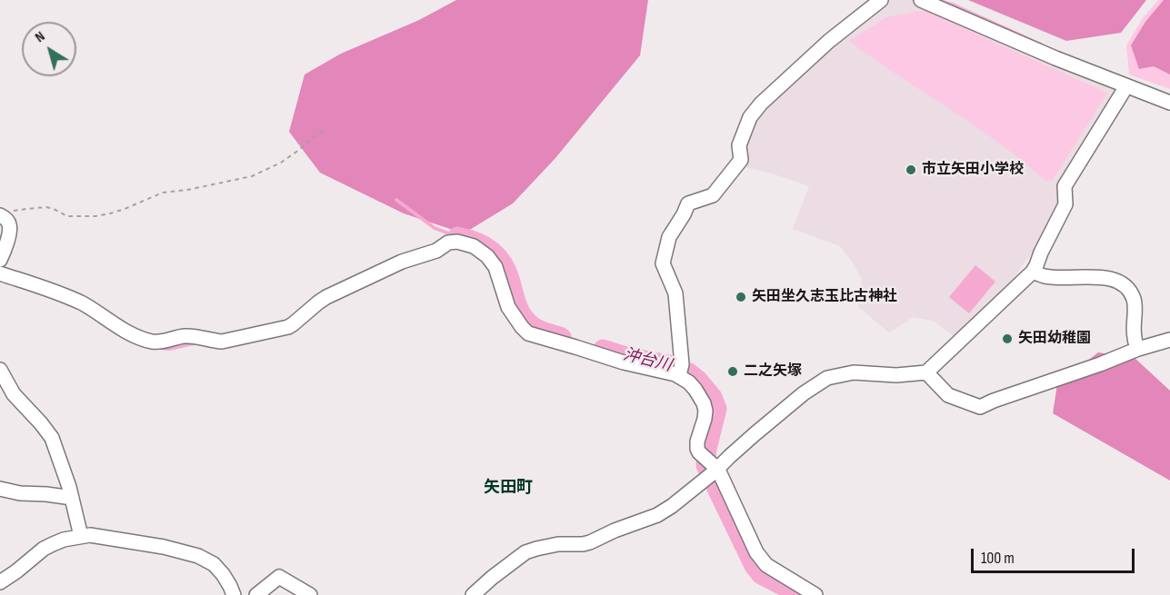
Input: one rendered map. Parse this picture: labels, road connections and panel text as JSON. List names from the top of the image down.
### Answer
{
  "districts": ["矢田町"],
  "water": ["沖台川"],
  "places": [
    "市立矢田小学校",
    "矢田坐久志玉比古神社",
    "矢田幼稚園",
    "二之矢塚"
  ],
  "scale_bar": "100 m",
  "north": "top left"
}
